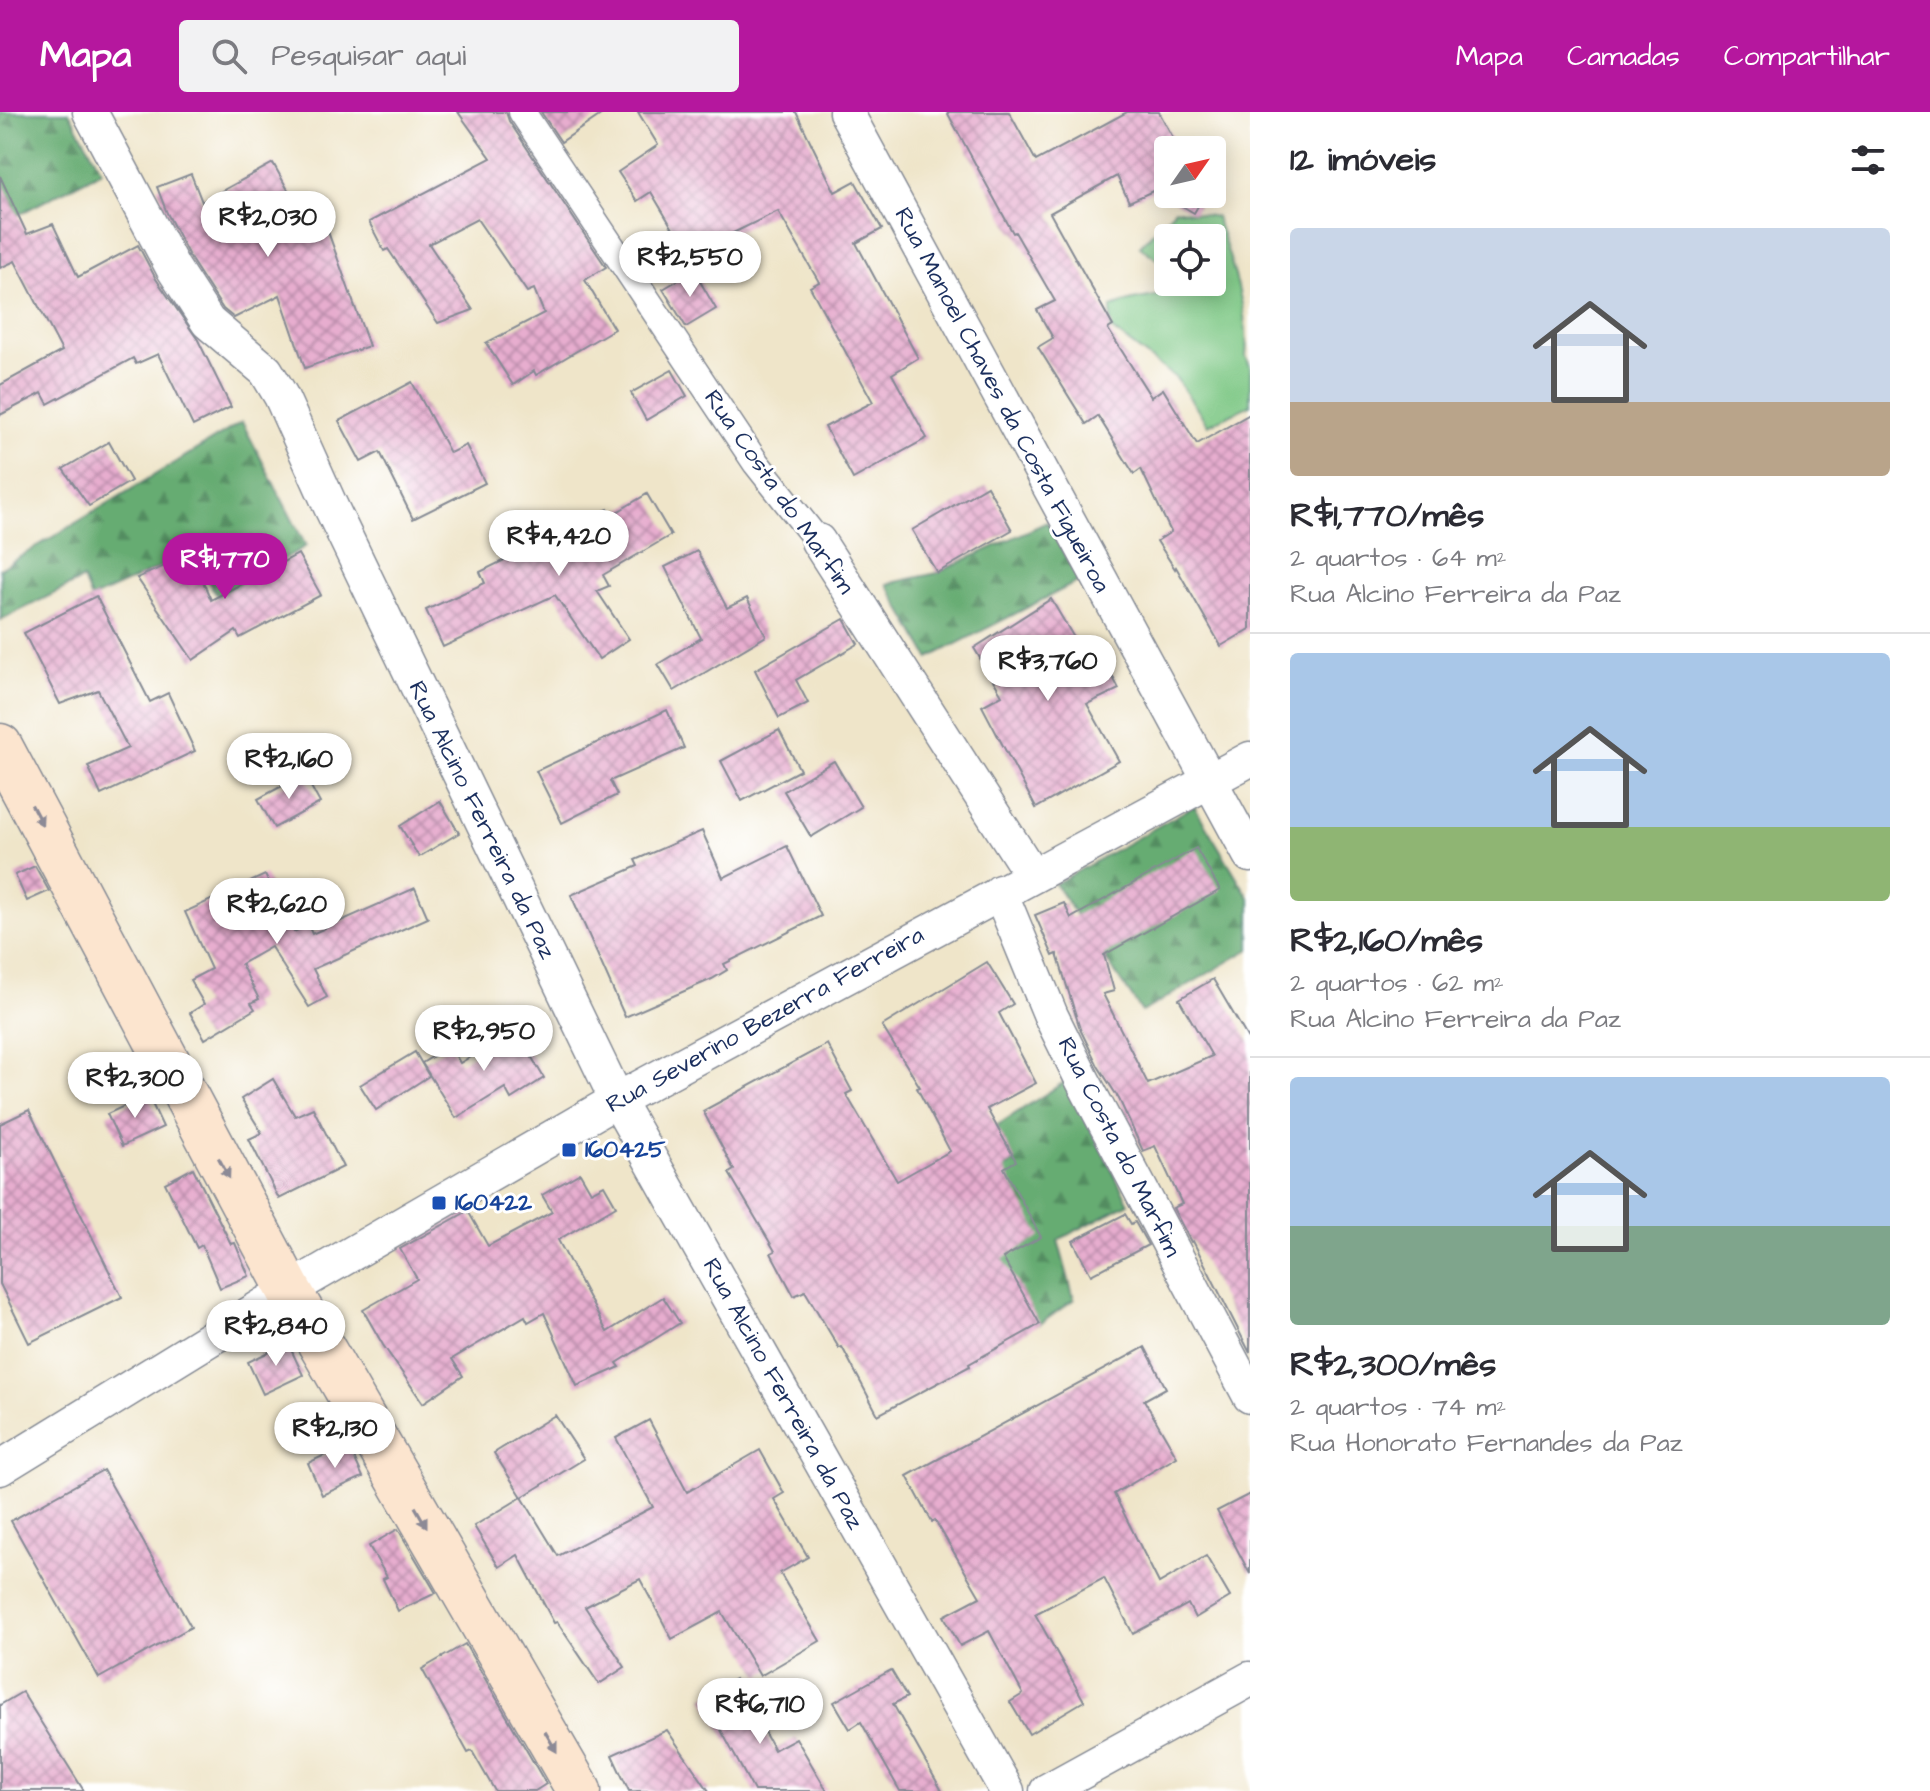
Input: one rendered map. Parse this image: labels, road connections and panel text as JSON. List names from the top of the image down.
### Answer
{
  "streets": {
    "street": [
      "Rua Manoel Chaves da Costa Figueiroa",
      "Rua Costa do Marfim",
      "Rua Alcino Ferreira da Paz",
      "Rua Severino Bezerra Ferreira"
    ]
  },
  "crossings": [
    ["Rua Manoel Chaves da Costa Figueiroa", "Rua Severino Bezerra Ferreira"],
    ["Rua Costa do Marfim", "Rua Severino Bezerra Ferreira"],
    ["Rua Alcino Ferreira da Paz", "Rua Severino Bezerra Ferreira"]
  ],
  "places": {
    "transit": ["160425", "160422"]
  },
  "north": "top right",
  "page": {
    "header": "Mapa",
    "search": "Pesquisar aqui",
    "nav": ["Mapa", "Camadas", "Compartilhar"],
    "heading": "12 imóveis",
    "price": [
      "R$2,030",
      "R$2,550",
      "R$4,420",
      "R$1,770",
      "R$3,760",
      "R$2,160",
      "R$2,620",
      "R$2,950",
      "R$2,300",
      "R$2,840",
      "R$2,130",
      "R$6,710"
    ],
    "list": [
      {
        "name": "R$1,770/mês",
        "note": "2 quartos · 64 m² · Rua Alcino Ferreira da Paz"
      },
      {
        "name": "R$2,160/mês",
        "note": "2 quartos · 62 m² · Rua Alcino Ferreira da Paz"
      },
      {
        "name": "R$2,300/mês",
        "note": "2 quartos · 74 m² · Rua Honorato Fernandes da Paz"
      }
    ]
  }
}
